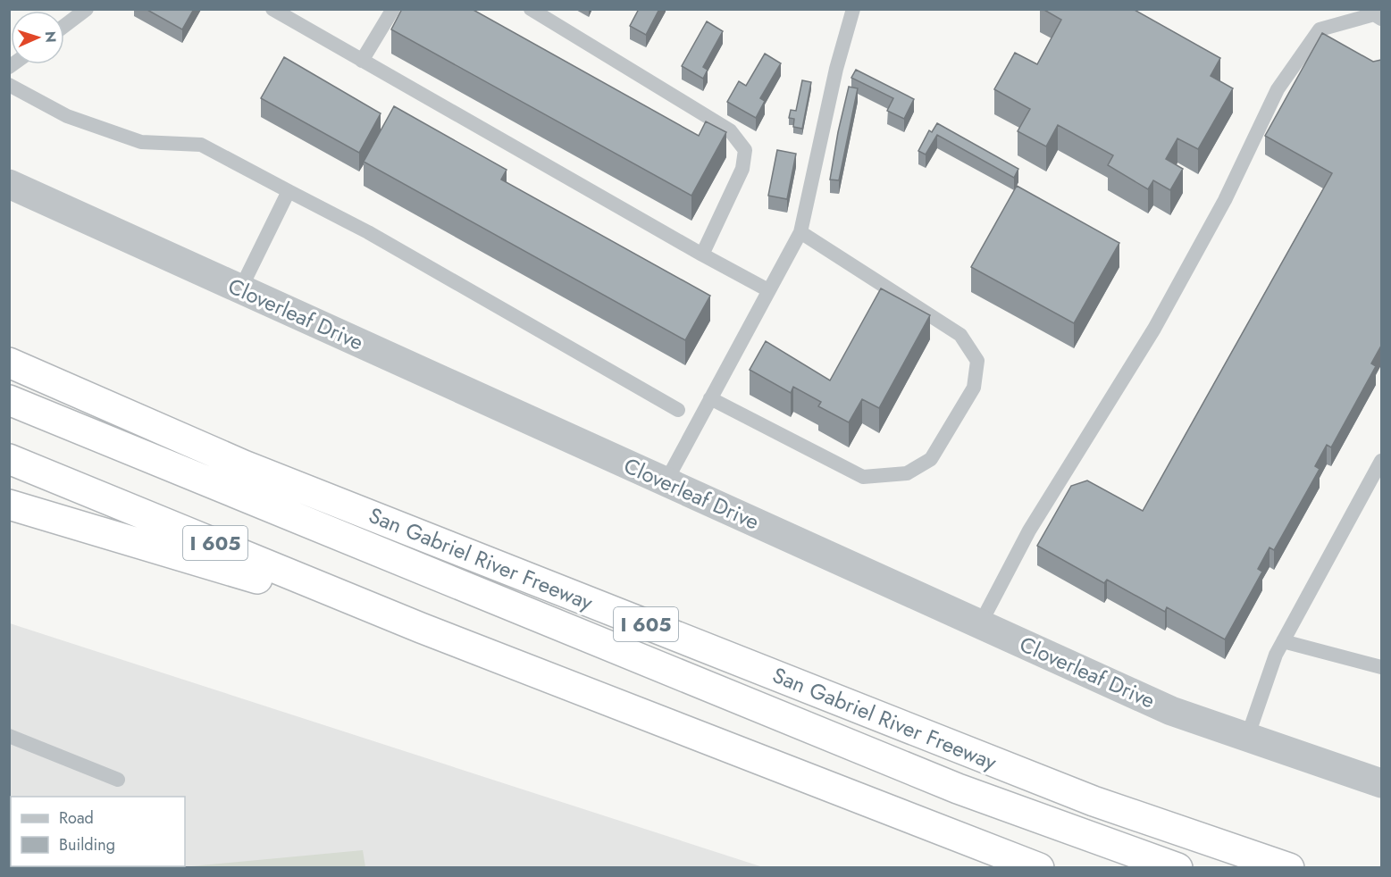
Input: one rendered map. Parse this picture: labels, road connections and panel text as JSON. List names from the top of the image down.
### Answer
{
  "streets": {
    "highway": ["I 605", "San Gabriel River Freeway"],
    "street": ["Cloverleaf Drive"]
  },
  "legend": ["Road", "Building"],
  "north": "right"
}
